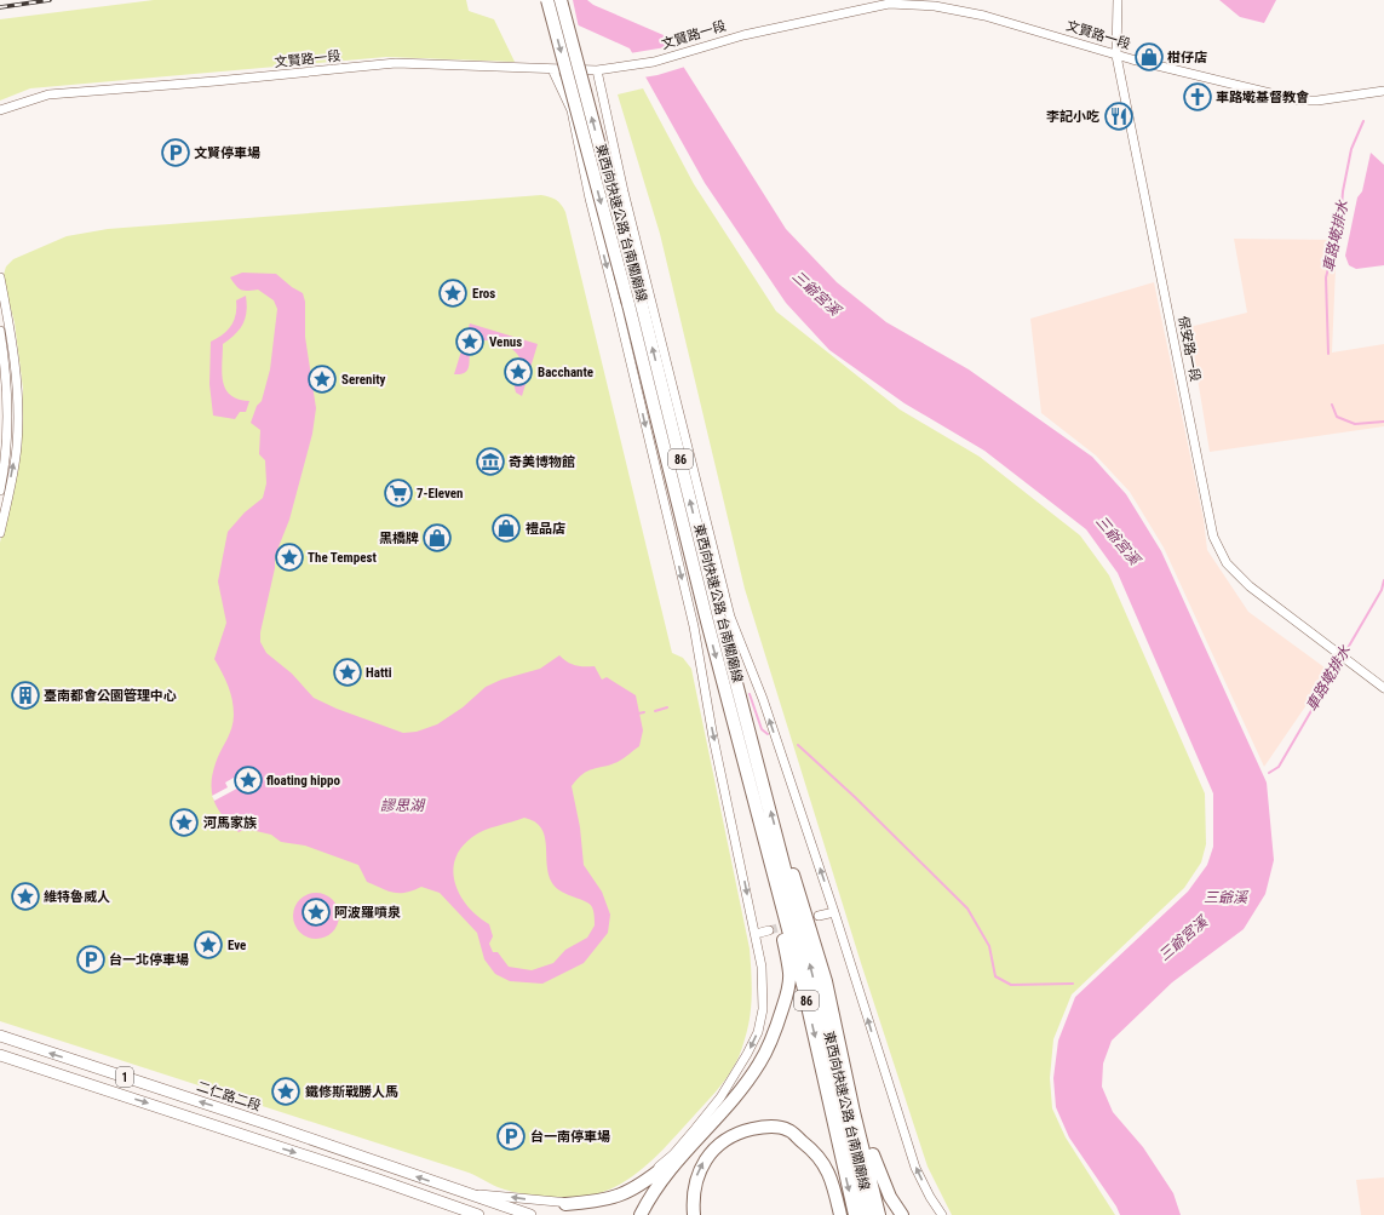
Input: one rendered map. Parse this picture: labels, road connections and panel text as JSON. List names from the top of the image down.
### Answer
{
  "streets": {
    "highway": ["東西向快速公路 台南關廟線", "86"],
    "main road": ["1", "二仁路二段"],
    "street": ["文賢路一段", "保安路一段"]
  },
  "crossings": [
    ["文賢路一段", "保安路一段"]
  ],
  "water": [
    "車路墘排水",
    "三爺宮溪",
    "謬思湖",
    "三爺溪"
  ],
  "places": {
    "shop": ["柑仔店", "禮品店", "黑橋牌"],
    "church": ["車路墘基督教會"],
    "restaurant": ["李記小吃"],
    "parking": ["文賢停車場", "台一北停車場", "台一南停車場"],
    "place": [
      "Eros",
      "Venus",
      "Bacchante",
      "Serenity",
      "The Tempest",
      "Hatti",
      "floating hippo",
      "河馬家族",
      "維特魯威人",
      "阿波羅噴泉",
      "Eve",
      "鐵修斯戰勝人馬"
    ],
    "museum": ["奇美博物館"],
    "supermarket": ["7-Eleven"],
    "building": ["臺南都會公園管理中心"]
  }
}
